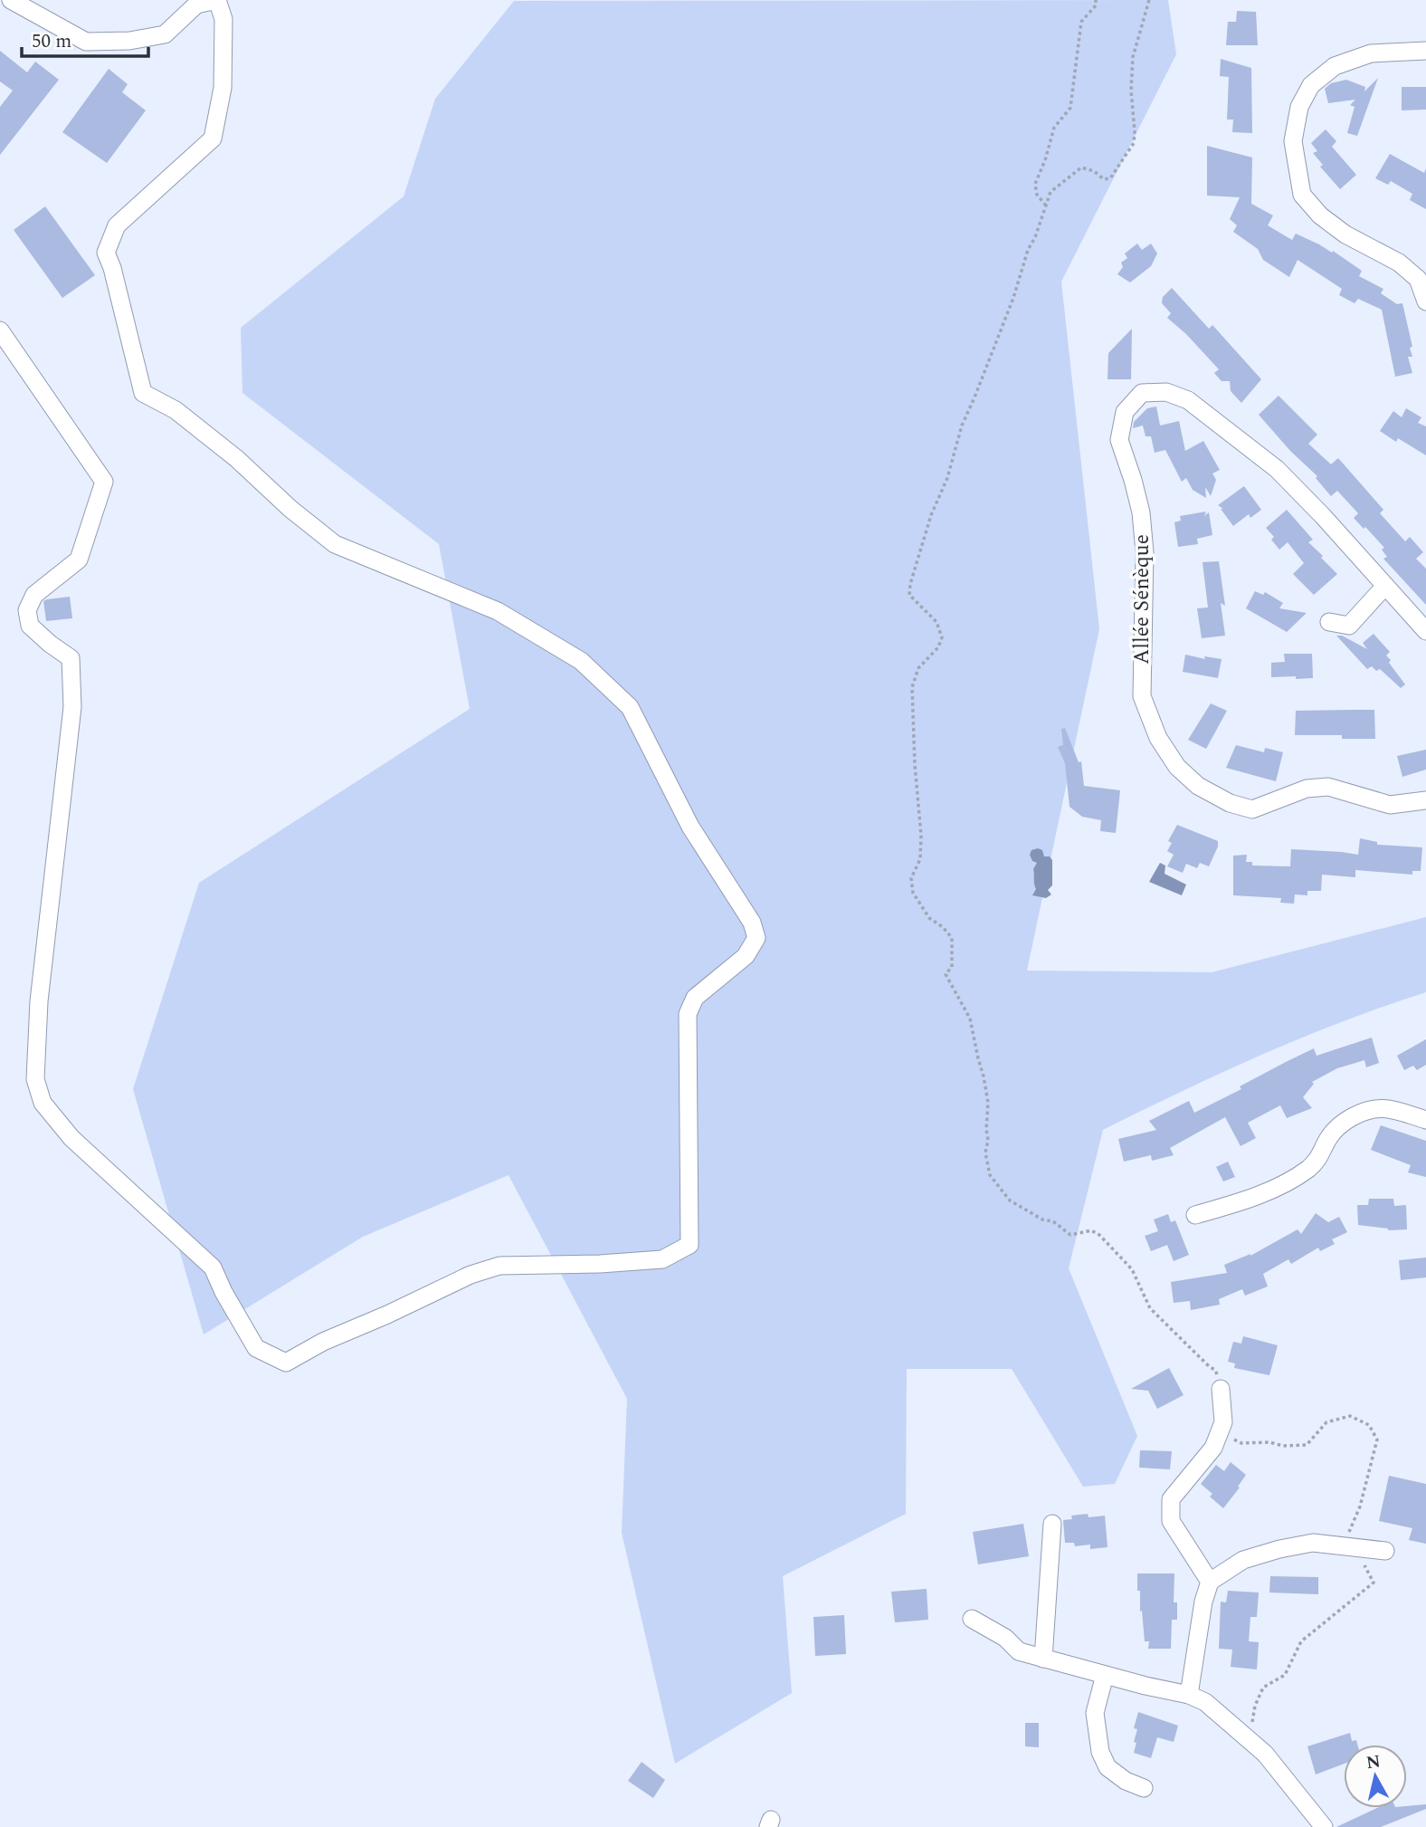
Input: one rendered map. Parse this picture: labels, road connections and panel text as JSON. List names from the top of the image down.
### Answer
{
  "streets": {
    "street": ["Allée Sénèque"]
  },
  "scale_bar": "50 m",
  "north": "top"
}
